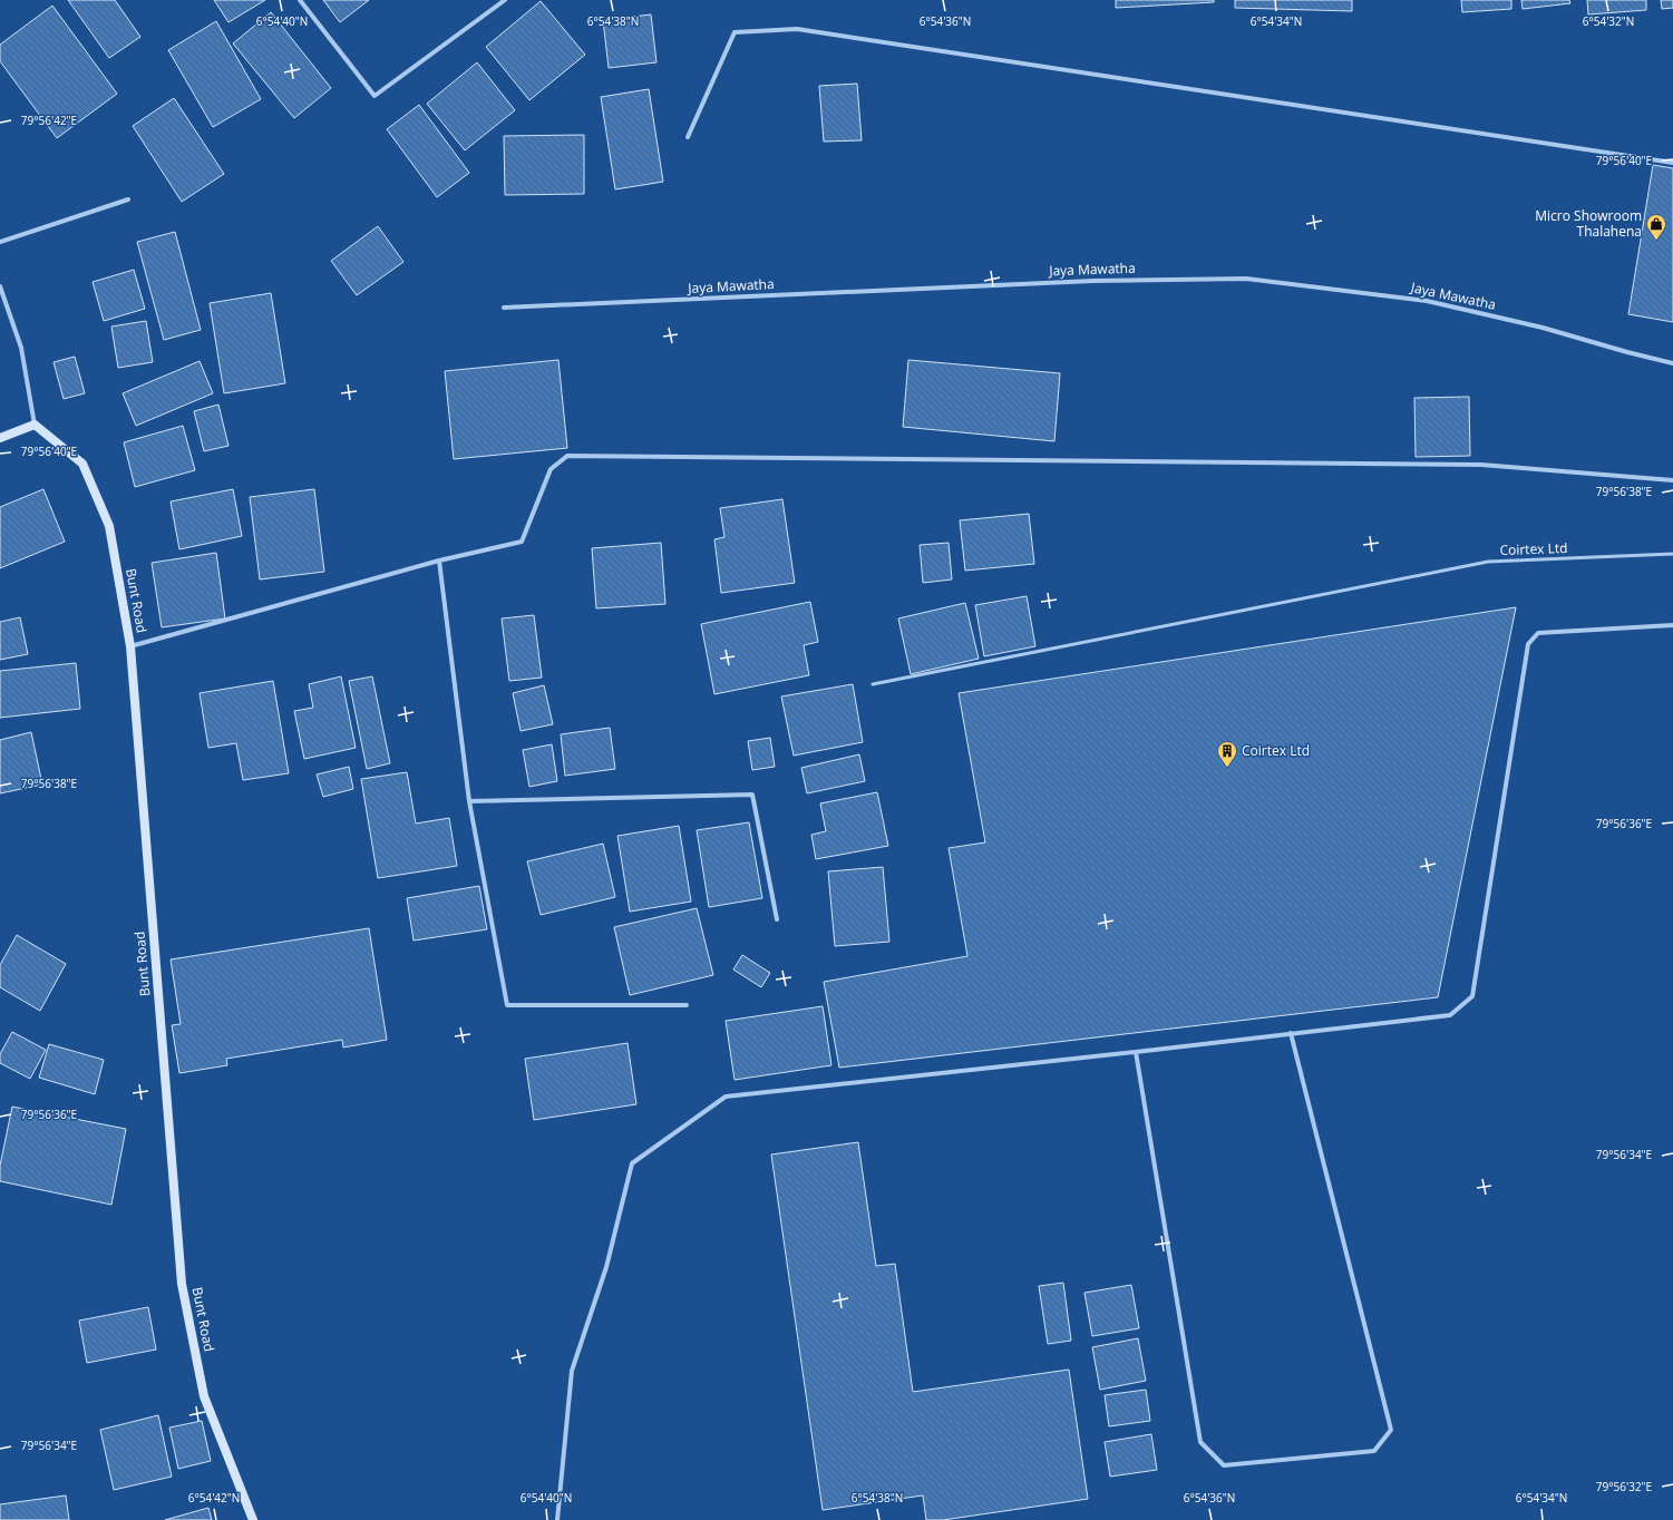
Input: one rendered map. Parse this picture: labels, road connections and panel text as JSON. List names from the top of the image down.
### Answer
{
  "streets": {
    "street": ["Jaya Mawatha", "Bunt Road"],
    "lane": ["Coirtex Ltd"]
  },
  "places": {
    "shop": ["Micro Showroom Thalahena"],
    "building": ["Coirtex Ltd"]
  },
  "coordinates": [
    "6°54'32\"N",
    "6°54'40\"N",
    "6°54'38\"N",
    "6°54'36\"N",
    "6°54'34\"N",
    "79°56'42\"E",
    "79°56'40\"E",
    "79°56'38\"E",
    "79°56'36\"E",
    "79°56'34\"E",
    "79°56'32\"E",
    "6°54'42\"N"
  ]
}
